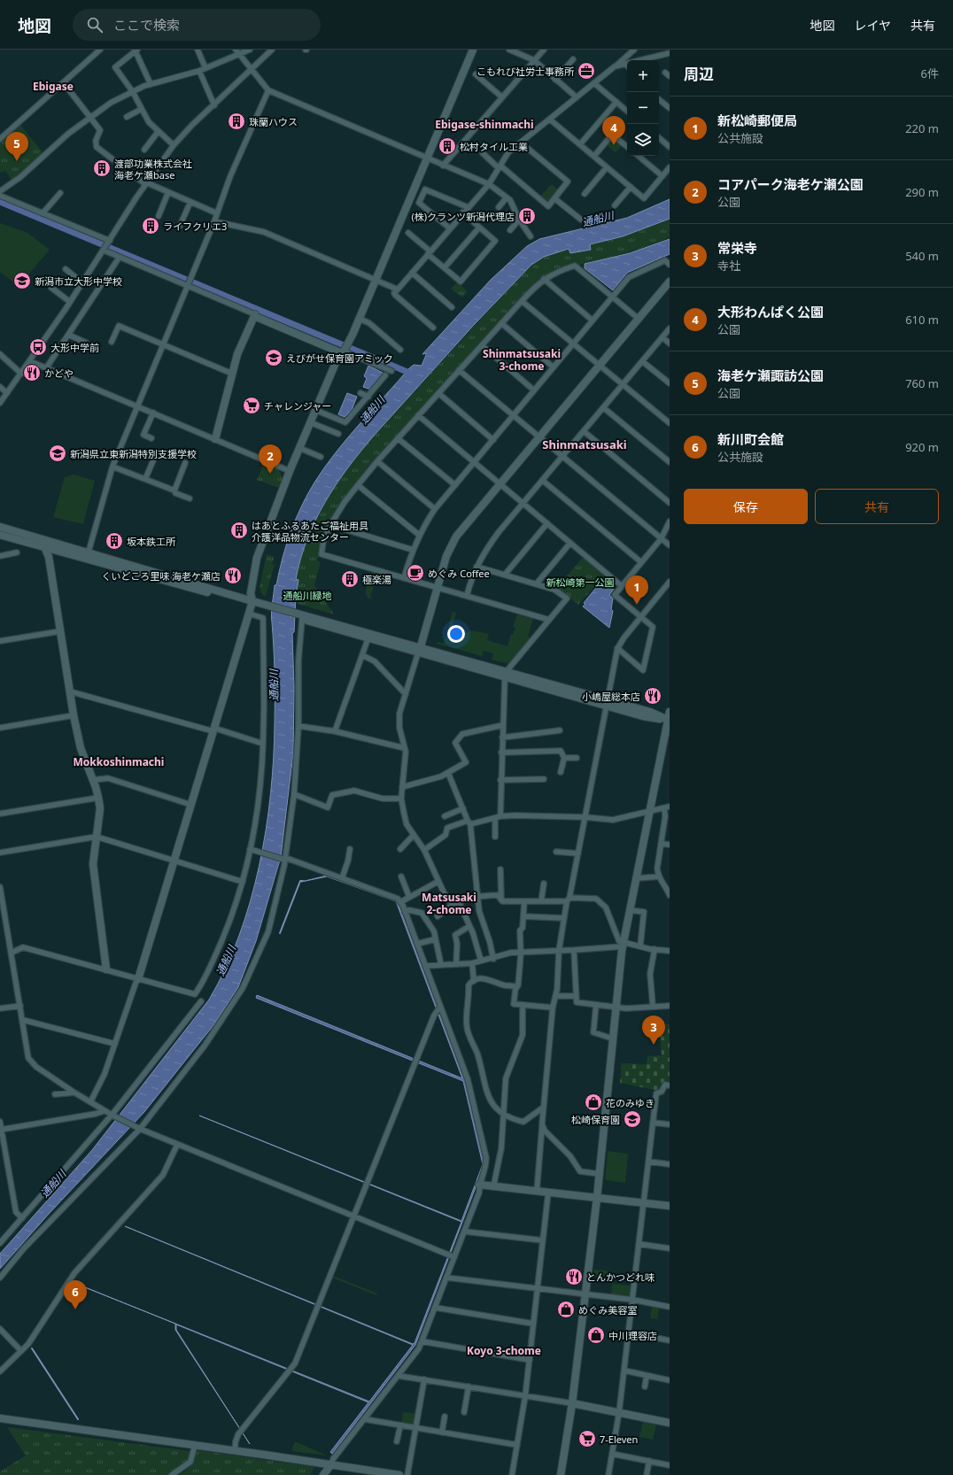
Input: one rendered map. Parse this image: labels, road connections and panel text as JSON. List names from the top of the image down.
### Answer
{
  "districts": [
    "Ebigase",
    "Ebigase-shinmachi",
    "Shinmatsusaki 3-chome",
    "Shinmatsusaki",
    "Mokkoshinmachi",
    "Matsusaki 2-chome",
    "Koyo 3-chome"
  ],
  "water": ["通船川"],
  "parks": ["新松崎第一公園", "通船川緑地"],
  "places": {
    "office": ["こもれび社労士事務所"],
    "building": [
      "珠蘭ハウス",
      "松村タイル工業",
      "渡部功業株式会社 海老ケ瀬base",
      "(株)クランツ新潟代理店",
      "ライフクリエ3",
      "はあとふるあたご福祉用具 介護洋品物流センター",
      "坂本鉄工所",
      "極楽湯"
    ],
    "school or university": [
      "新潟市立大形中学校",
      "えびがせ保育園アミック",
      "新潟県立東新潟特別支援学校",
      "松崎保育園"
    ],
    "bus stop": ["大形中学前"],
    "restaurant": [
      "かどや",
      "くいどころ里味 海老ケ瀬店",
      "小嶋屋総本店",
      "とんかつどれ味"
    ],
    "supermarket": ["チャレンジャー", "7-Eleven"],
    "cafe": ["めぐみ Coffee"],
    "shop": ["花のみゆき", "めぐみ美容室", "中川理容店"]
  },
  "page": {
    "header": "地図",
    "search": "ここで検索",
    "nav": ["地図", "レイヤ", "共有"],
    "heading": ["周辺", "6件"],
    "map_buttons": ["+", "−"],
    "list": [
      {
        "mark": "1",
        "name": "新松崎郵便局",
        "note": "公共施設",
        "value": "220 m"
      },
      {
        "mark": "2",
        "name": "コアパーク海老ケ瀬公園",
        "note": "公園",
        "value": "290 m"
      },
      {
        "mark": "3",
        "name": "常栄寺",
        "note": "寺社",
        "value": "540 m"
      },
      {
        "mark": "4",
        "name": "大形わんぱく公園",
        "note": "公園",
        "value": "610 m"
      },
      {
        "mark": "5",
        "name": "海老ケ瀬諏訪公園",
        "note": "公園",
        "value": "760 m"
      },
      {
        "mark": "6",
        "name": "新川町会館",
        "note": "公共施設",
        "value": "920 m"
      }
    ],
    "pins": [
      "4",
      "5",
      "2",
      "1",
      "3",
      "6"
    ],
    "buttons": ["保存", "共有"]
  }
}
